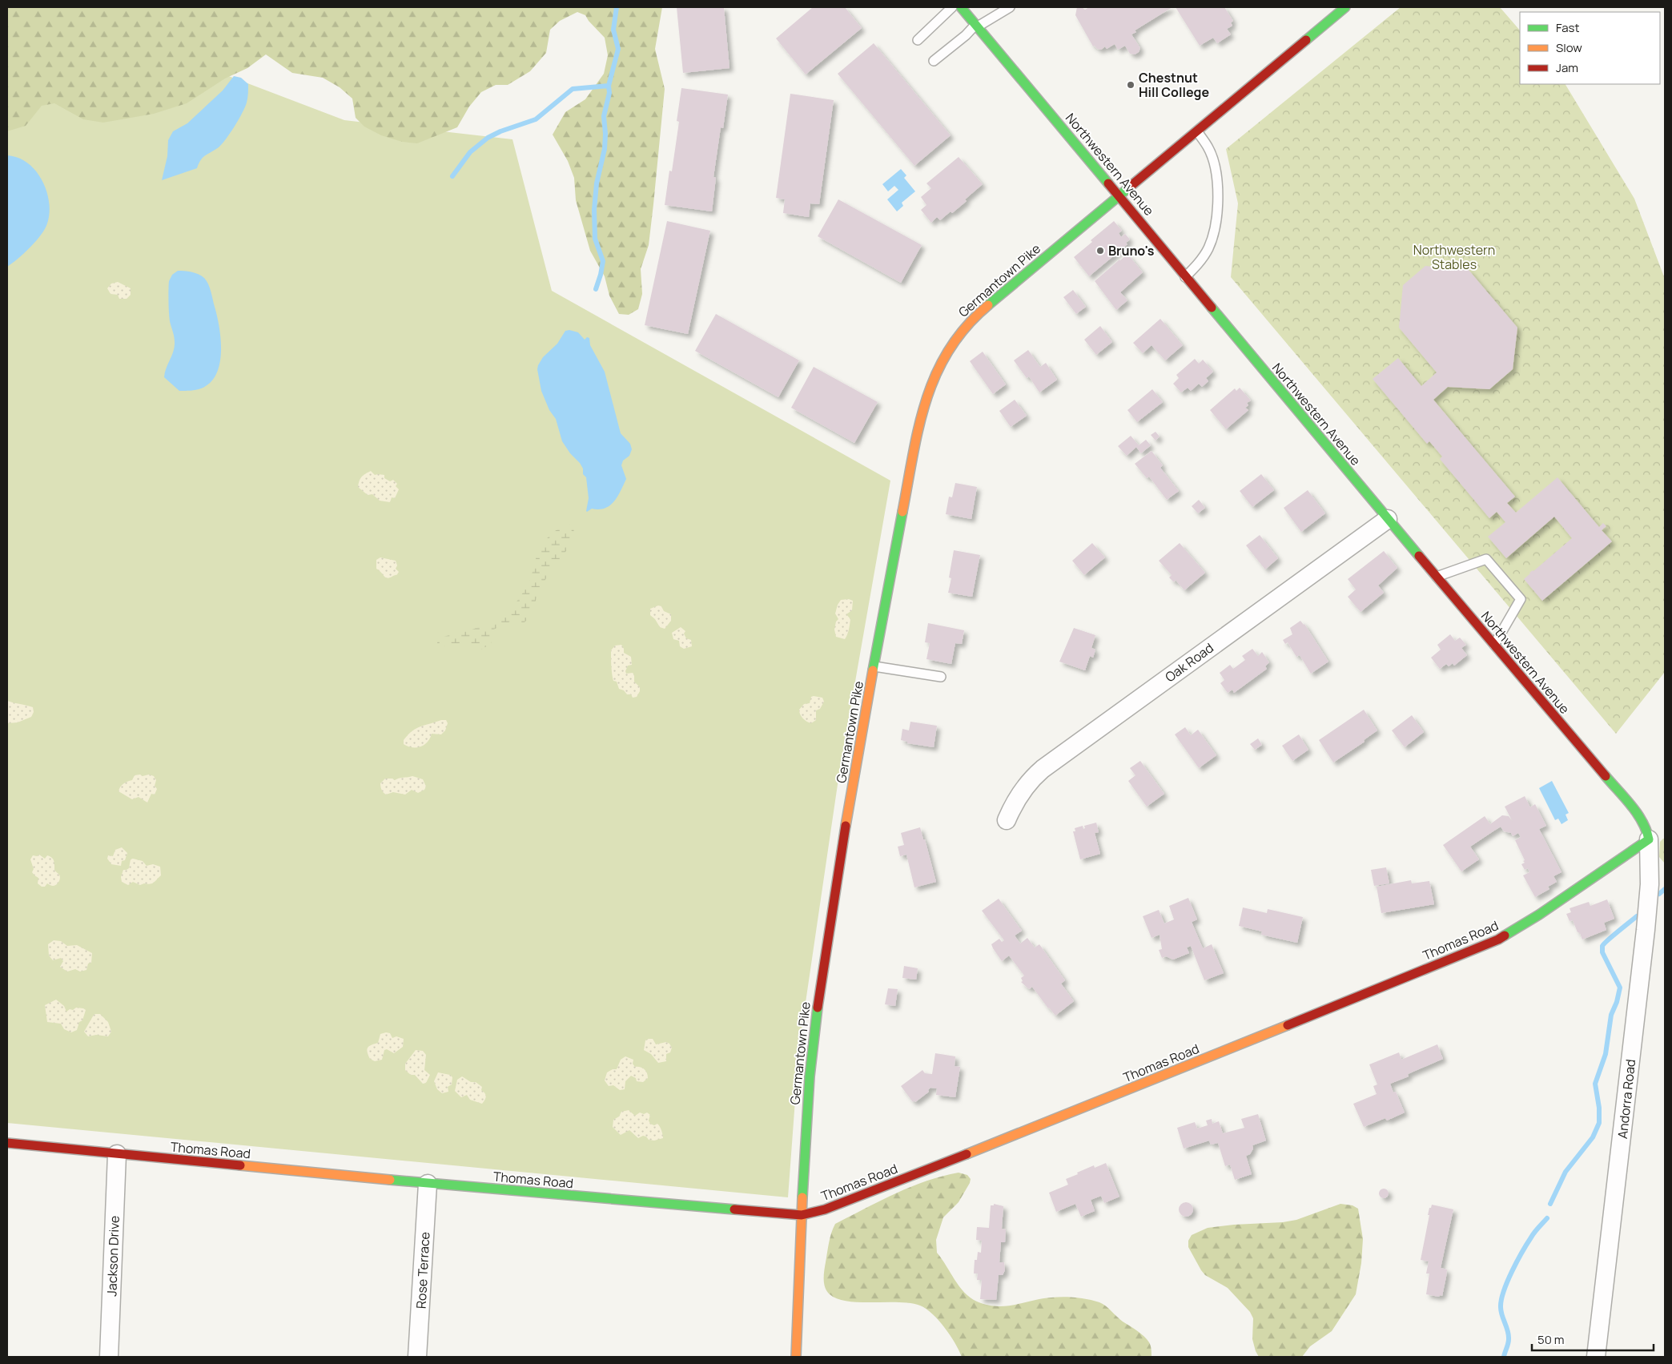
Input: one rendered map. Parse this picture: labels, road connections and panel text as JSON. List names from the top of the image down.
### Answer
{
  "streets": {
    "street": [
      "Northwestern Avenue",
      "Germantown Pike",
      "Oak Road",
      "Thomas Road",
      "Andorra Road",
      "Jackson Drive",
      "Rose Terrace"
    ]
  },
  "crossings": [
    ["Northwestern Avenue", "Germantown Pike"],
    ["Northwestern Avenue", "Oak Road"],
    ["Northwestern Avenue", "Thomas Road"],
    ["Northwestern Avenue", "Andorra Road"],
    ["Germantown Pike", "Thomas Road"],
    ["Thomas Road", "Andorra Road"],
    ["Thomas Road", "Jackson Drive"],
    ["Thomas Road", "Rose Terrace"]
  ],
  "parks": ["Northwestern Stables"],
  "places": ["Chestnut Hill College", "Bruno's"],
  "legend": ["Fast", "Slow", "Jam"],
  "scale_bar": "50 m"
}
